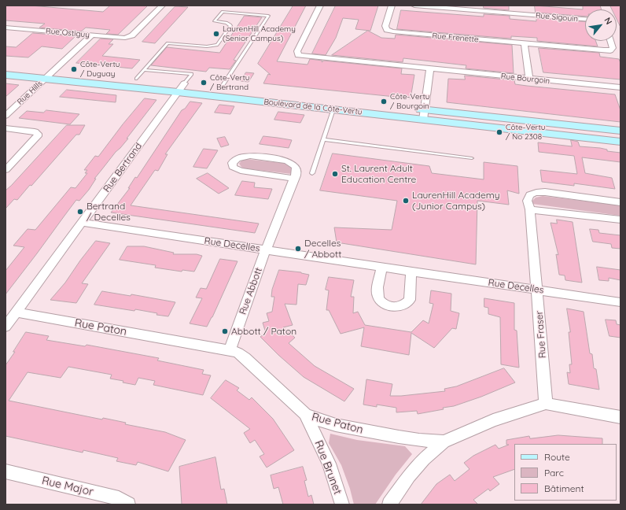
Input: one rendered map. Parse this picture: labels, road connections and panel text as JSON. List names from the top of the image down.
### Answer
{
  "streets": {
    "main road": ["Boulevard de la Côte-Vertu"],
    "street": [
      "Rue Sigouin",
      "Rue Ostiguy",
      "Rue Frenette",
      "Rue Bourgoin",
      "Rue Hills",
      "Rue Bertrand",
      "Rue Decelles",
      "Rue Abbott",
      "Rue Paton",
      "Rue Fraser",
      "Rue Brunet",
      "Rue Major"
    ]
  },
  "crossings": [
    ["Rue Ostiguy", "Rue Hills"],
    ["Rue Hills", "Boulevard de la Côte-Vertu"],
    ["Boulevard de la Côte-Vertu", "Rue Bertrand"],
    ["Rue Bertrand", "Rue Decelles"],
    ["Rue Bertrand", "Rue Paton"],
    ["Rue Decelles", "Rue Abbott"],
    ["Rue Decelles", "Rue Fraser"],
    ["Rue Abbott", "Rue Paton"],
    ["Rue Paton", "Rue Fraser"],
    ["Rue Paton", "Rue Brunet"]
  ],
  "places": [
    "LaurenHill Academy (Senior Campus)",
    "Côte-Vertu / Duguay",
    "Côte-Vertu / Bertrand",
    "Côte-Vertu / Bourgoin",
    "Côte-Vertu / No 2308",
    "St. Laurent Adult Education Centre",
    "LaurenHill Academy (Junior Campus)",
    "Bertrand / Decelles",
    "Decelles / Abbott",
    "Abbott / Paton"
  ],
  "legend": ["Route", "Parc", "Bâtiment"],
  "north": "top right"
}
